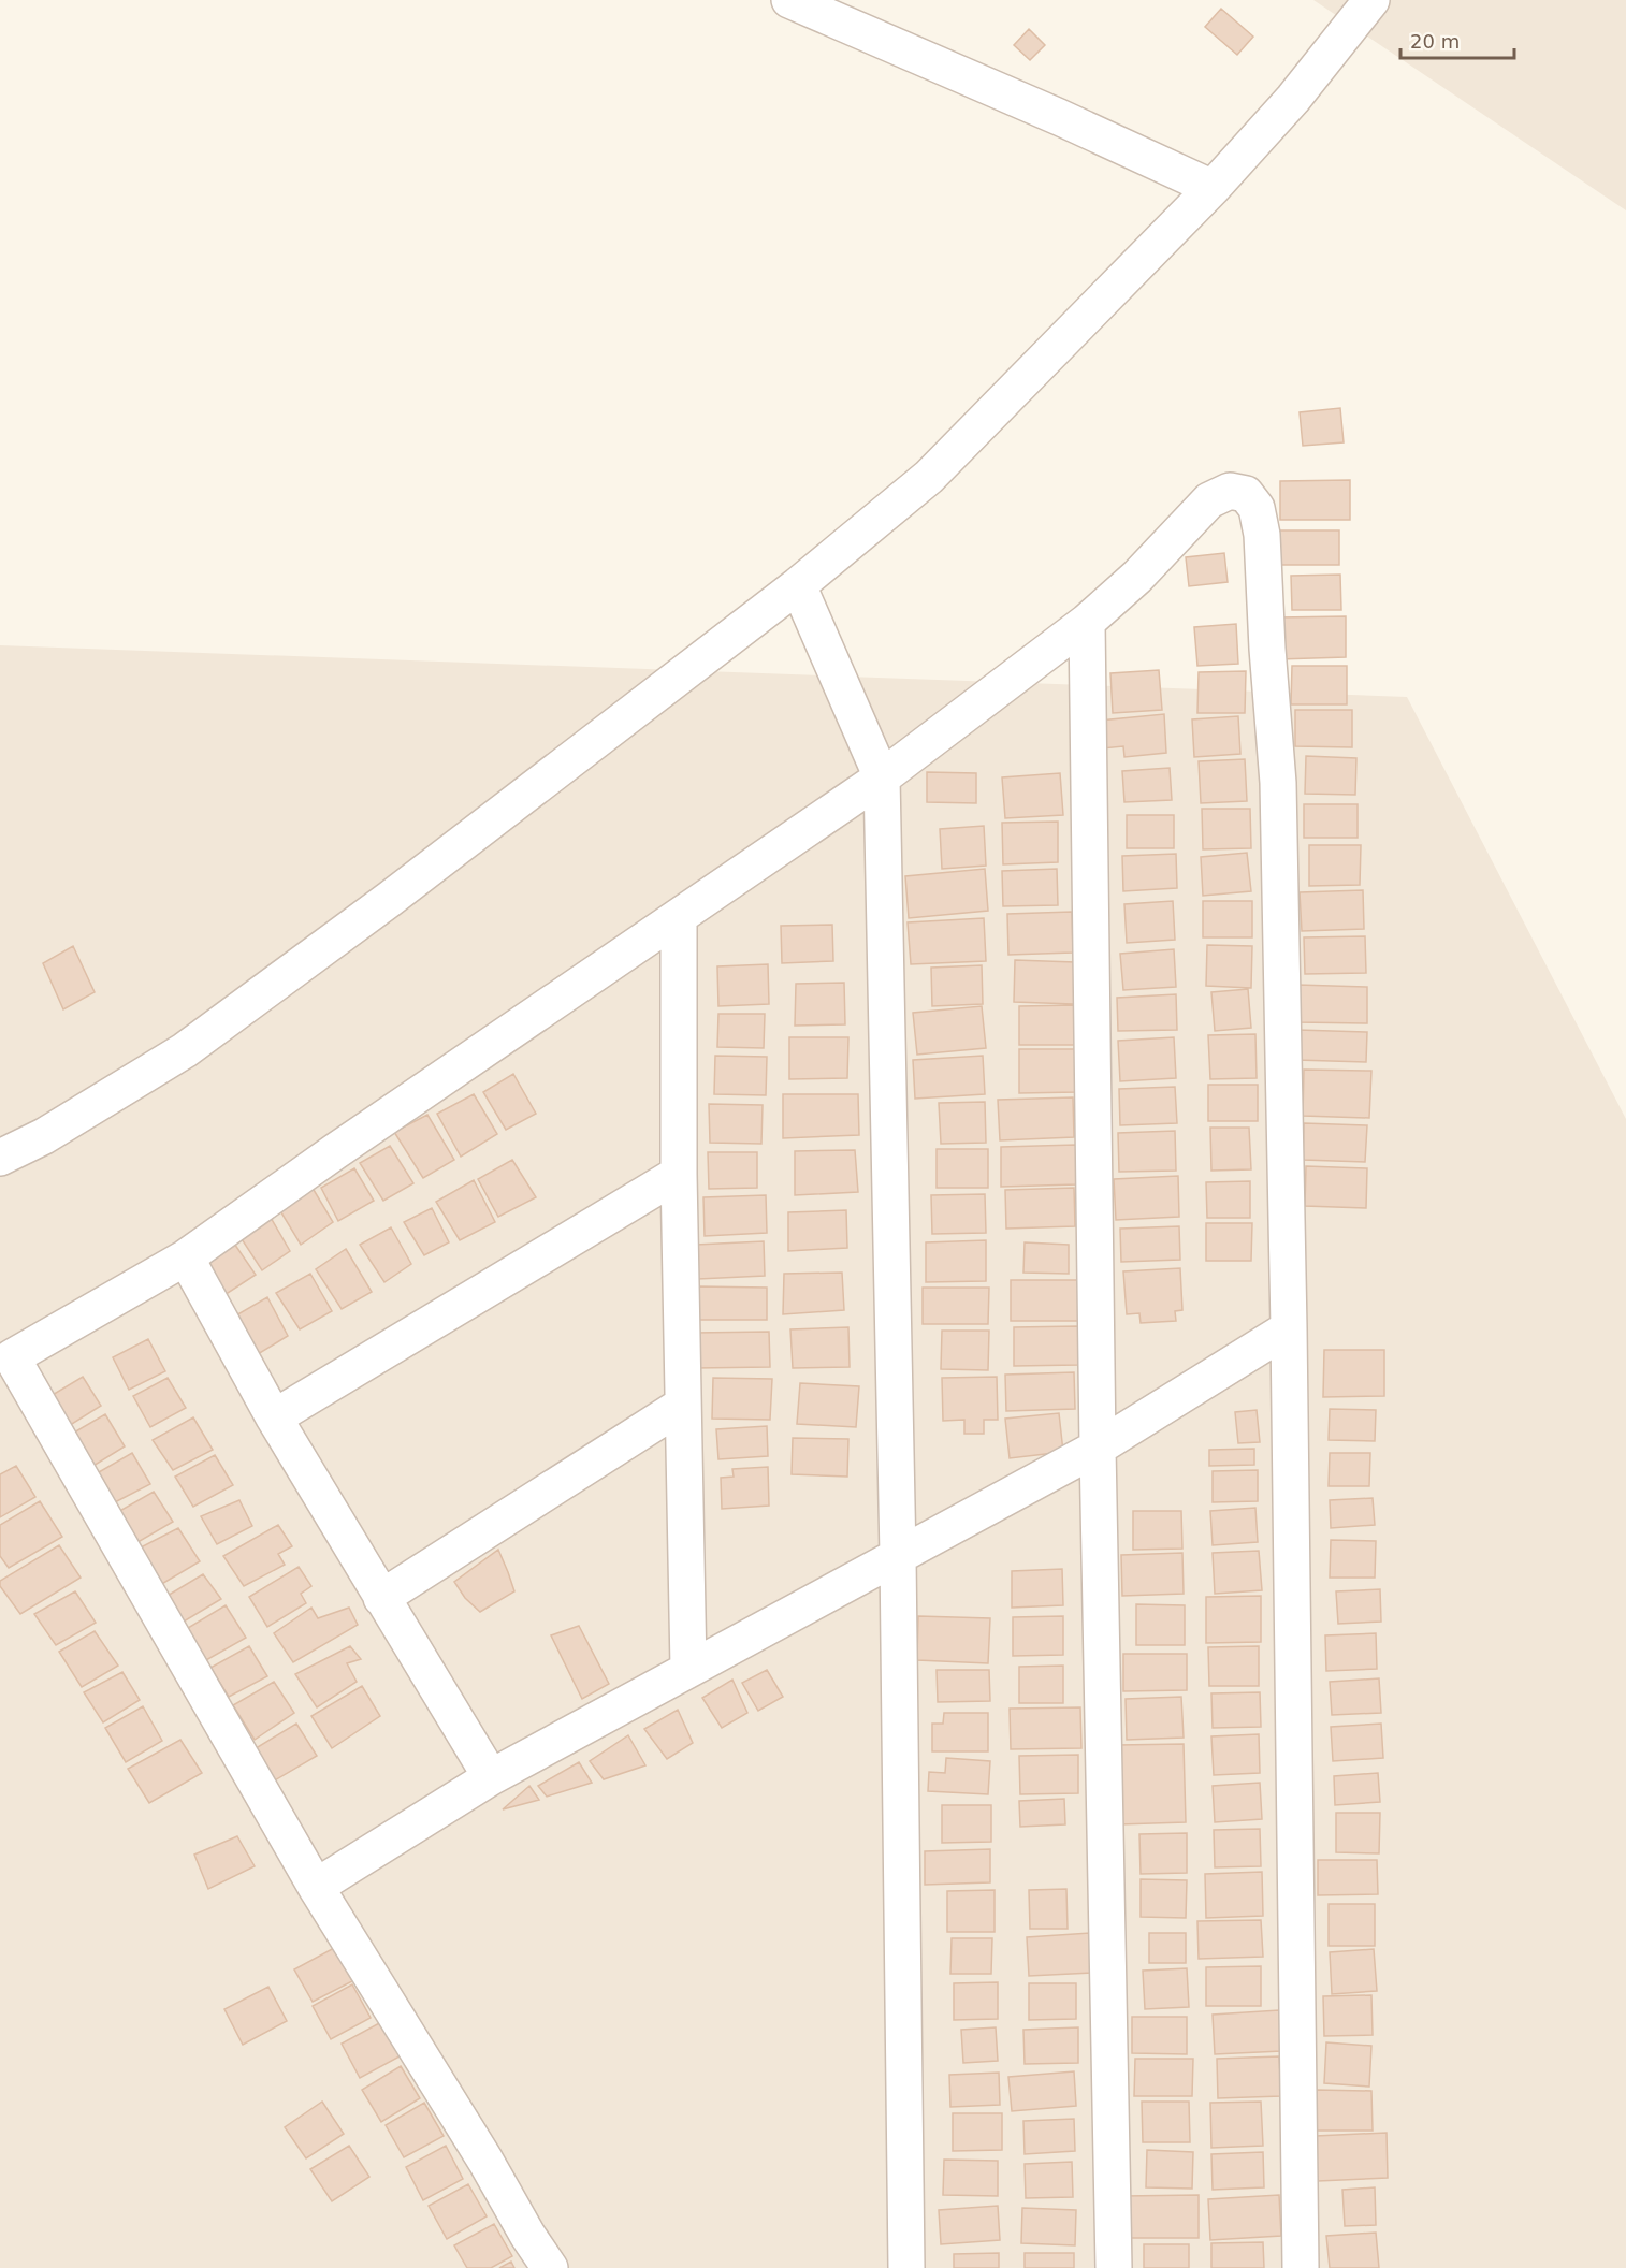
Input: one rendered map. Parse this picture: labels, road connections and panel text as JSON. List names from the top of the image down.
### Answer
{
  "scale_bar": "20 m"
}
